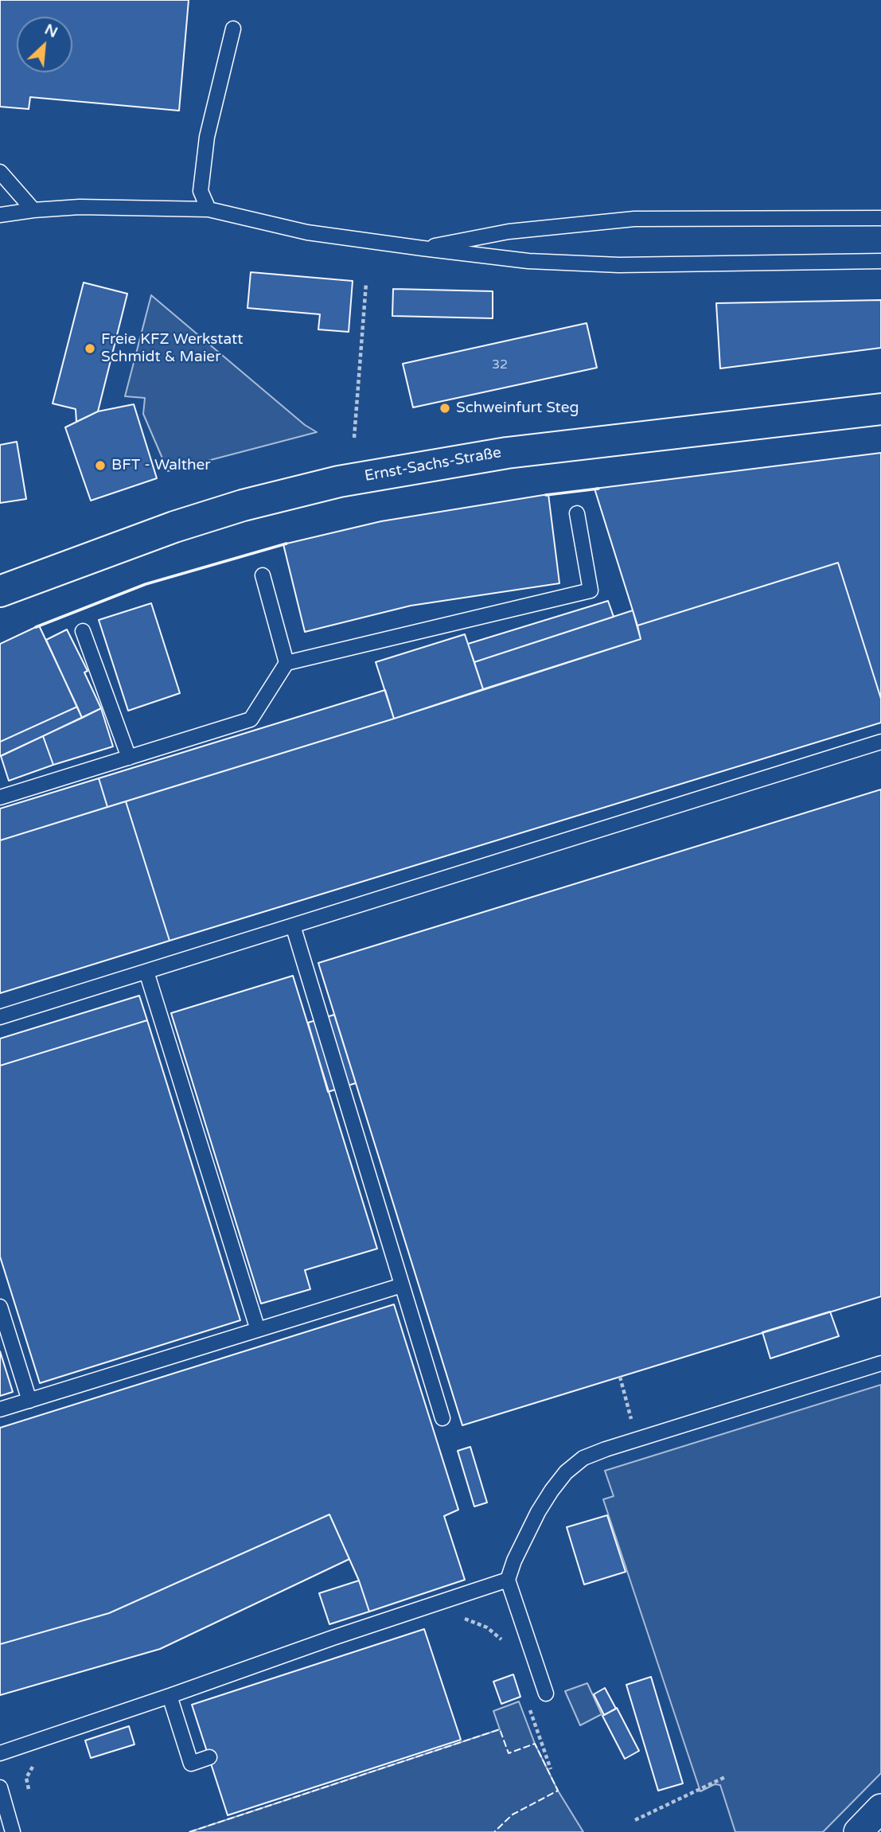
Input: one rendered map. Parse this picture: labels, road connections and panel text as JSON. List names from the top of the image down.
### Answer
{
  "streets": {
    "main road": ["Ernst-Sachs-Straße"]
  },
  "places": ["Freie KFZ Werkstatt Schmidt & Maier", "Schweinfurt Steg", "BFT - Walther"],
  "house_numbers": ["32"],
  "north": "top right"
}
